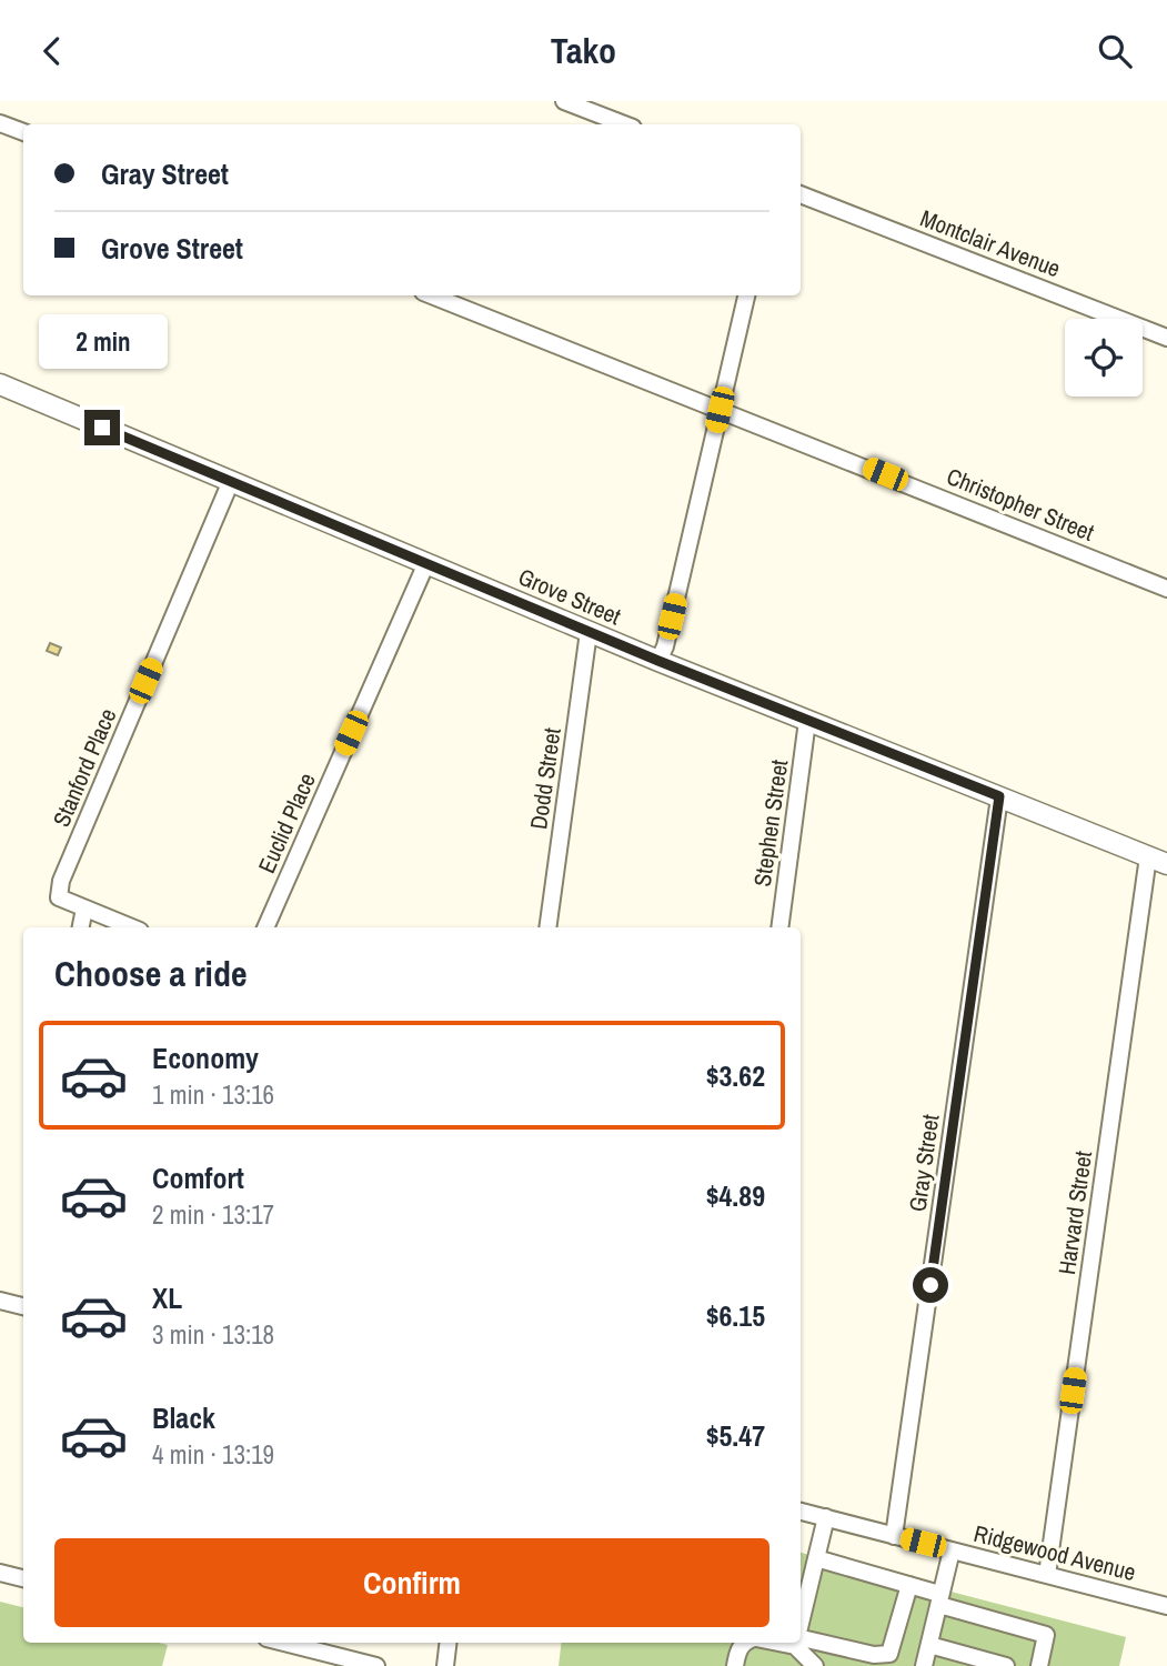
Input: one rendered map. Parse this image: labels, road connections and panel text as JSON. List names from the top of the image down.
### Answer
{
  "streets": {
    "main road": ["Grove Street"],
    "street": [
      "Montclair Avenue",
      "Christopher Street",
      "Stanford Place",
      "Dodd Street",
      "Euclid Place",
      "Stephen Street",
      "Gray Street",
      "Harvard Street",
      "Ridgewood Avenue"
    ]
  },
  "crossings": [
    ["Grove Street", "Stanford Place"],
    ["Grove Street", "Dodd Street"],
    ["Grove Street", "Euclid Place"],
    ["Grove Street", "Stephen Street"],
    ["Grove Street", "Gray Street"],
    ["Grove Street", "Harvard Street"],
    ["Gray Street", "Ridgewood Avenue"],
    ["Harvard Street", "Ridgewood Avenue"]
  ],
  "page": {
    "header": "Tako",
    "banner": ["Gray Street", "Grove Street"],
    "bubble": "2 min",
    "heading": "Choose a ride",
    "list": [
      {
        "name": "Economy",
        "note": "1 min · 13:16",
        "value": "$3.62"
      },
      {
        "name": "Comfort",
        "note": "2 min · 13:17",
        "value": "$4.89"
      },
      {
        "name": "XL",
        "note": "3 min · 13:18",
        "value": "$6.15"
      },
      {
        "name": "Black",
        "note": "4 min · 13:19",
        "value": "$5.47"
      }
    ],
    "buttons": "Confirm"
  }
}
